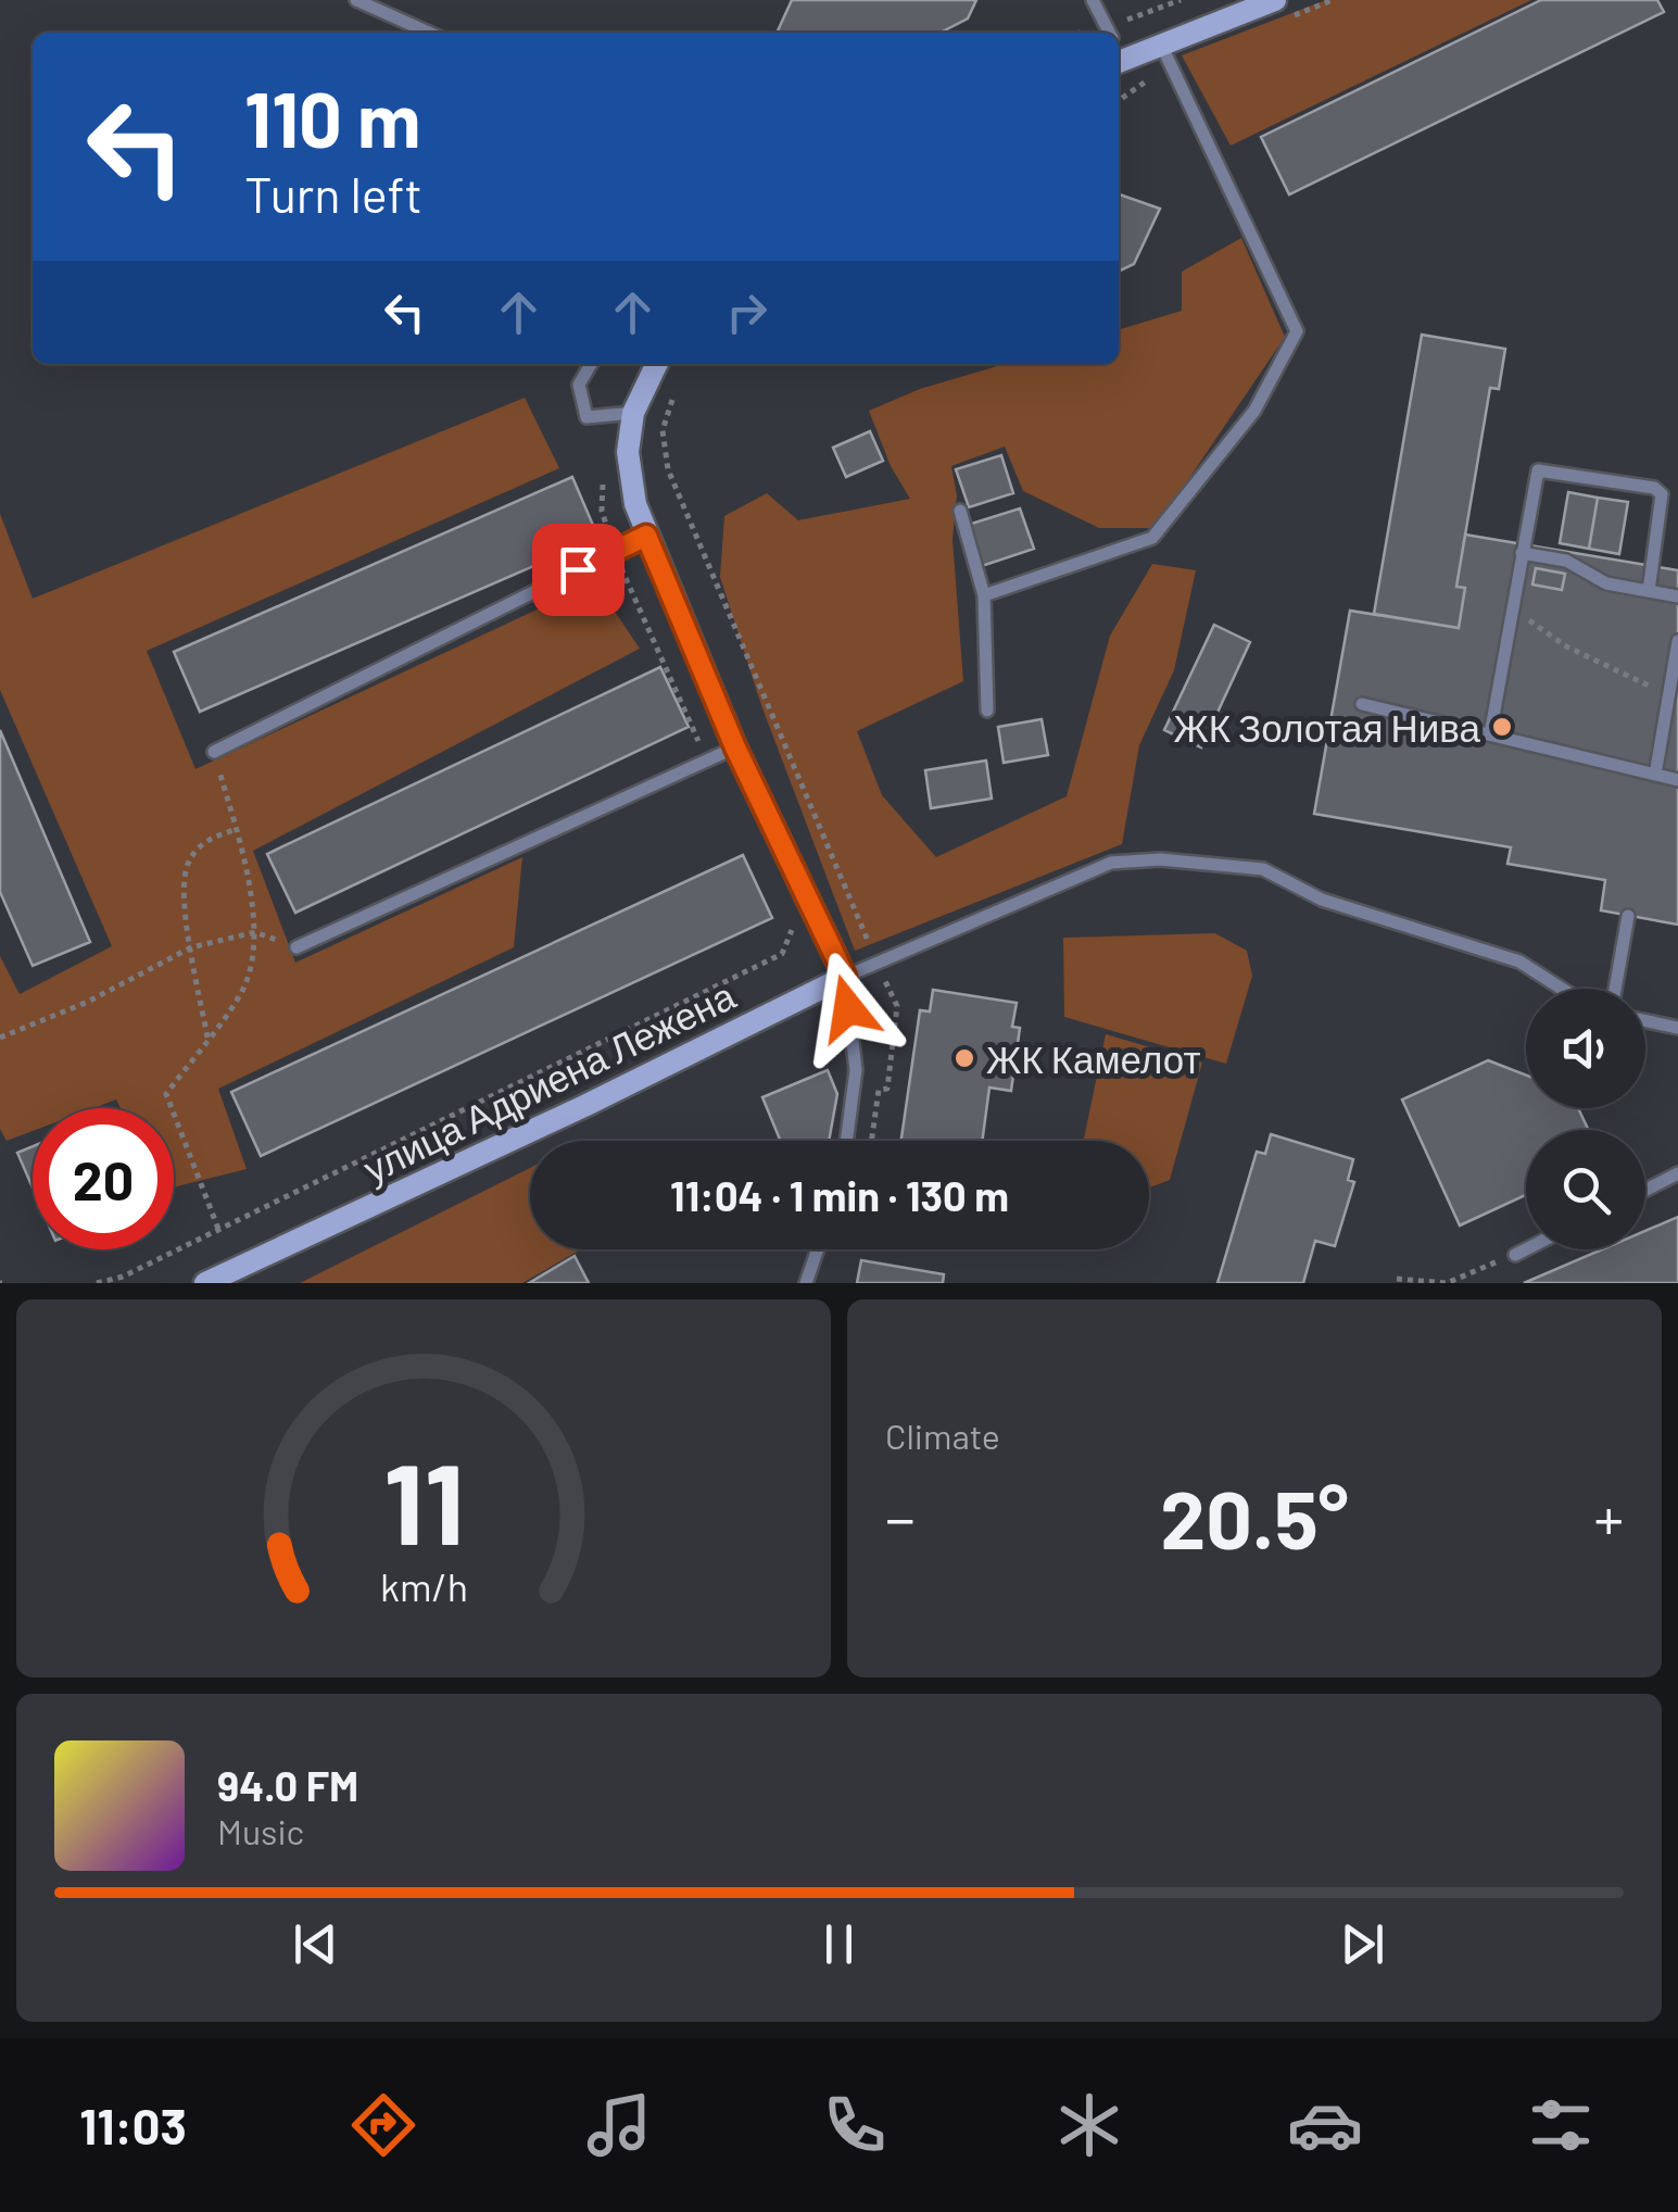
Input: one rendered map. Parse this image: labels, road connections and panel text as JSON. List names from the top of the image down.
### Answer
{
  "streets": {
    "street": ["улица Адриена Лежена"]
  },
  "places": ["ЖК Золотая Нива", "ЖК Камелот"],
  "page": {
    "turn": ["110 m", "Turn left"],
    "limit": "20",
    "trip": "11:04 · 1 min · 130 m",
    "tile": "Climate",
    "heat": ["−", "20.5°", "+"],
    "song": ["94.0 FM", "Music"],
    "tabs": "11:03",
    "gauge": ["11", "km/h"]
  }
}
